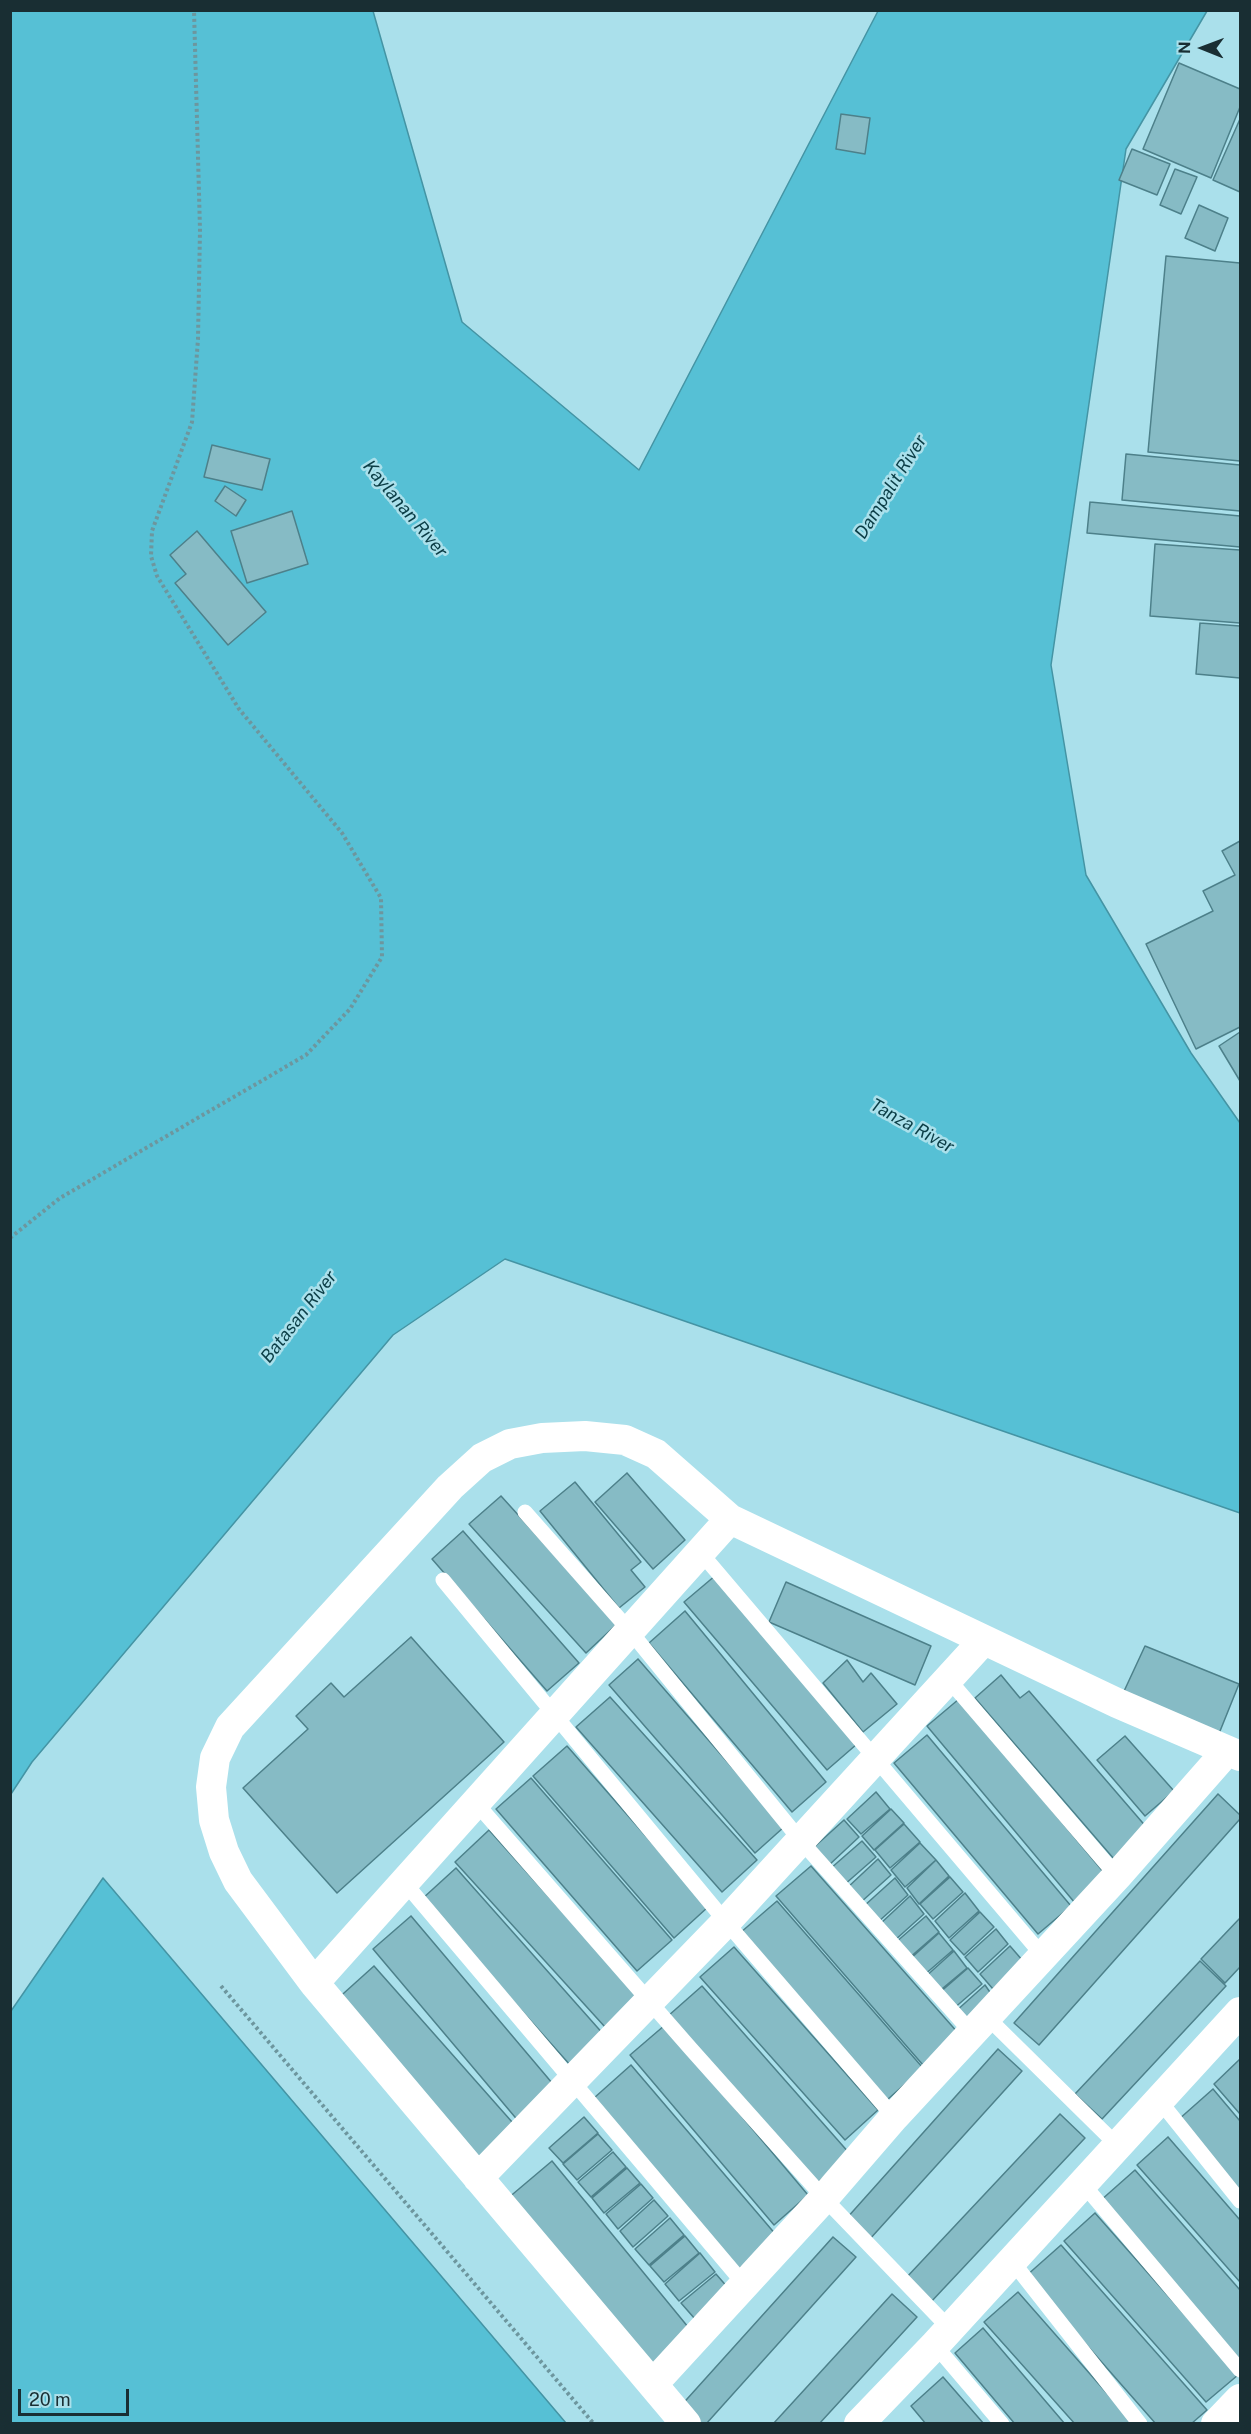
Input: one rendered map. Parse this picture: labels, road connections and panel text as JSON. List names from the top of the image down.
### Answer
{
  "water": [
    "Dampalit River",
    "Kaylanan River",
    "Tanza River",
    "Batasan River"
  ],
  "scale_bar": "20 m",
  "north": "left"
}
